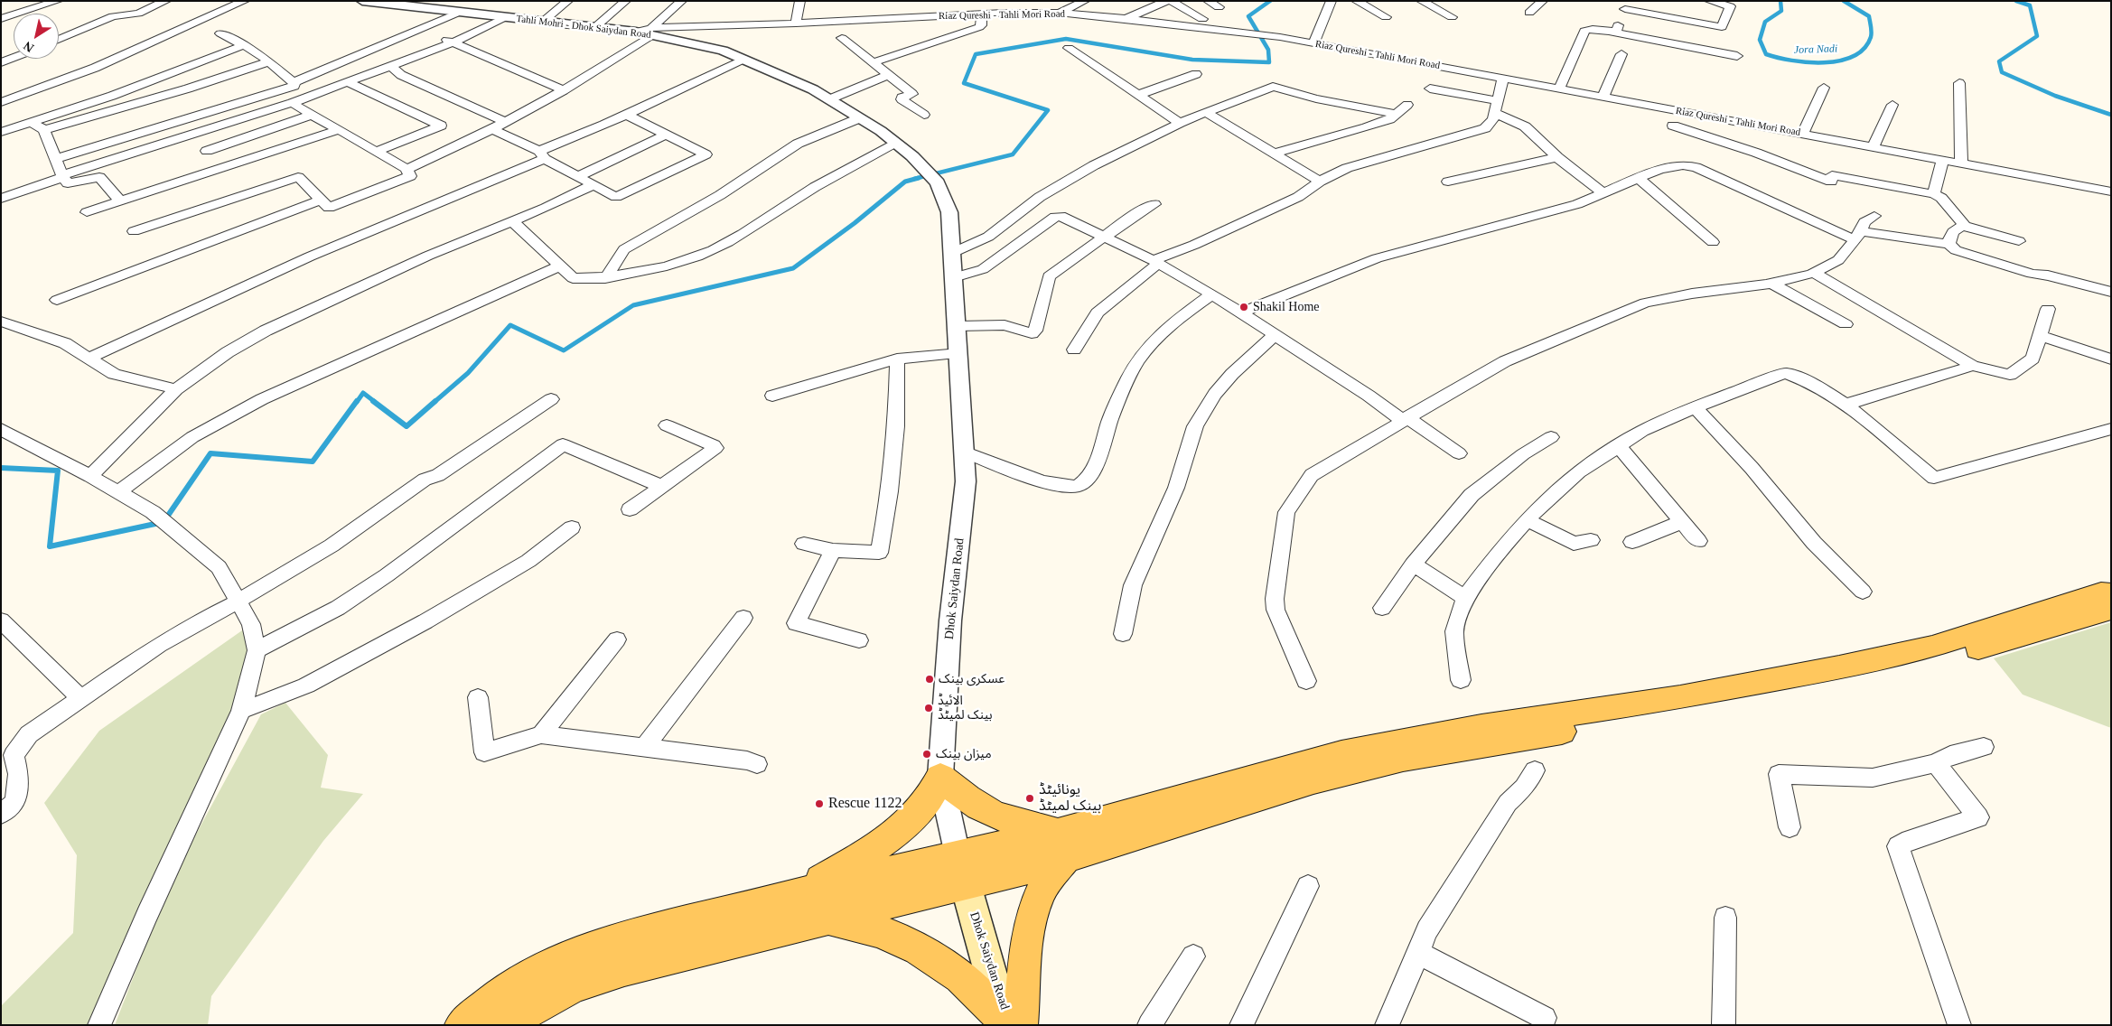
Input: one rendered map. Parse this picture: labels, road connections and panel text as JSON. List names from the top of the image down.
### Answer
{
  "streets": {
    "main road": ["Dhok Saiydan Road"],
    "street": ["Riaz Qureshi - Tahli Mori Road", "Tahli Mohri - Dhok Saiydan Road"]
  },
  "crossings": [
    ["Riaz Qureshi - Tahli Mori Road", "Tahli Mohri - Dhok Saiydan Road"],
    ["Tahli Mohri - Dhok Saiydan Road", "Dhok Saiydan Road"]
  ],
  "water": ["Jora Nadi"],
  "places": [
    "Shakil Home",
    "عسکری بینک",
    "الائیڈ بینک لمیٹڈ",
    "میزان بینک",
    "یونائیٹڈ بینک لمیٹڈ",
    "Rescue 1122"
  ],
  "north": "bottom left"
}
